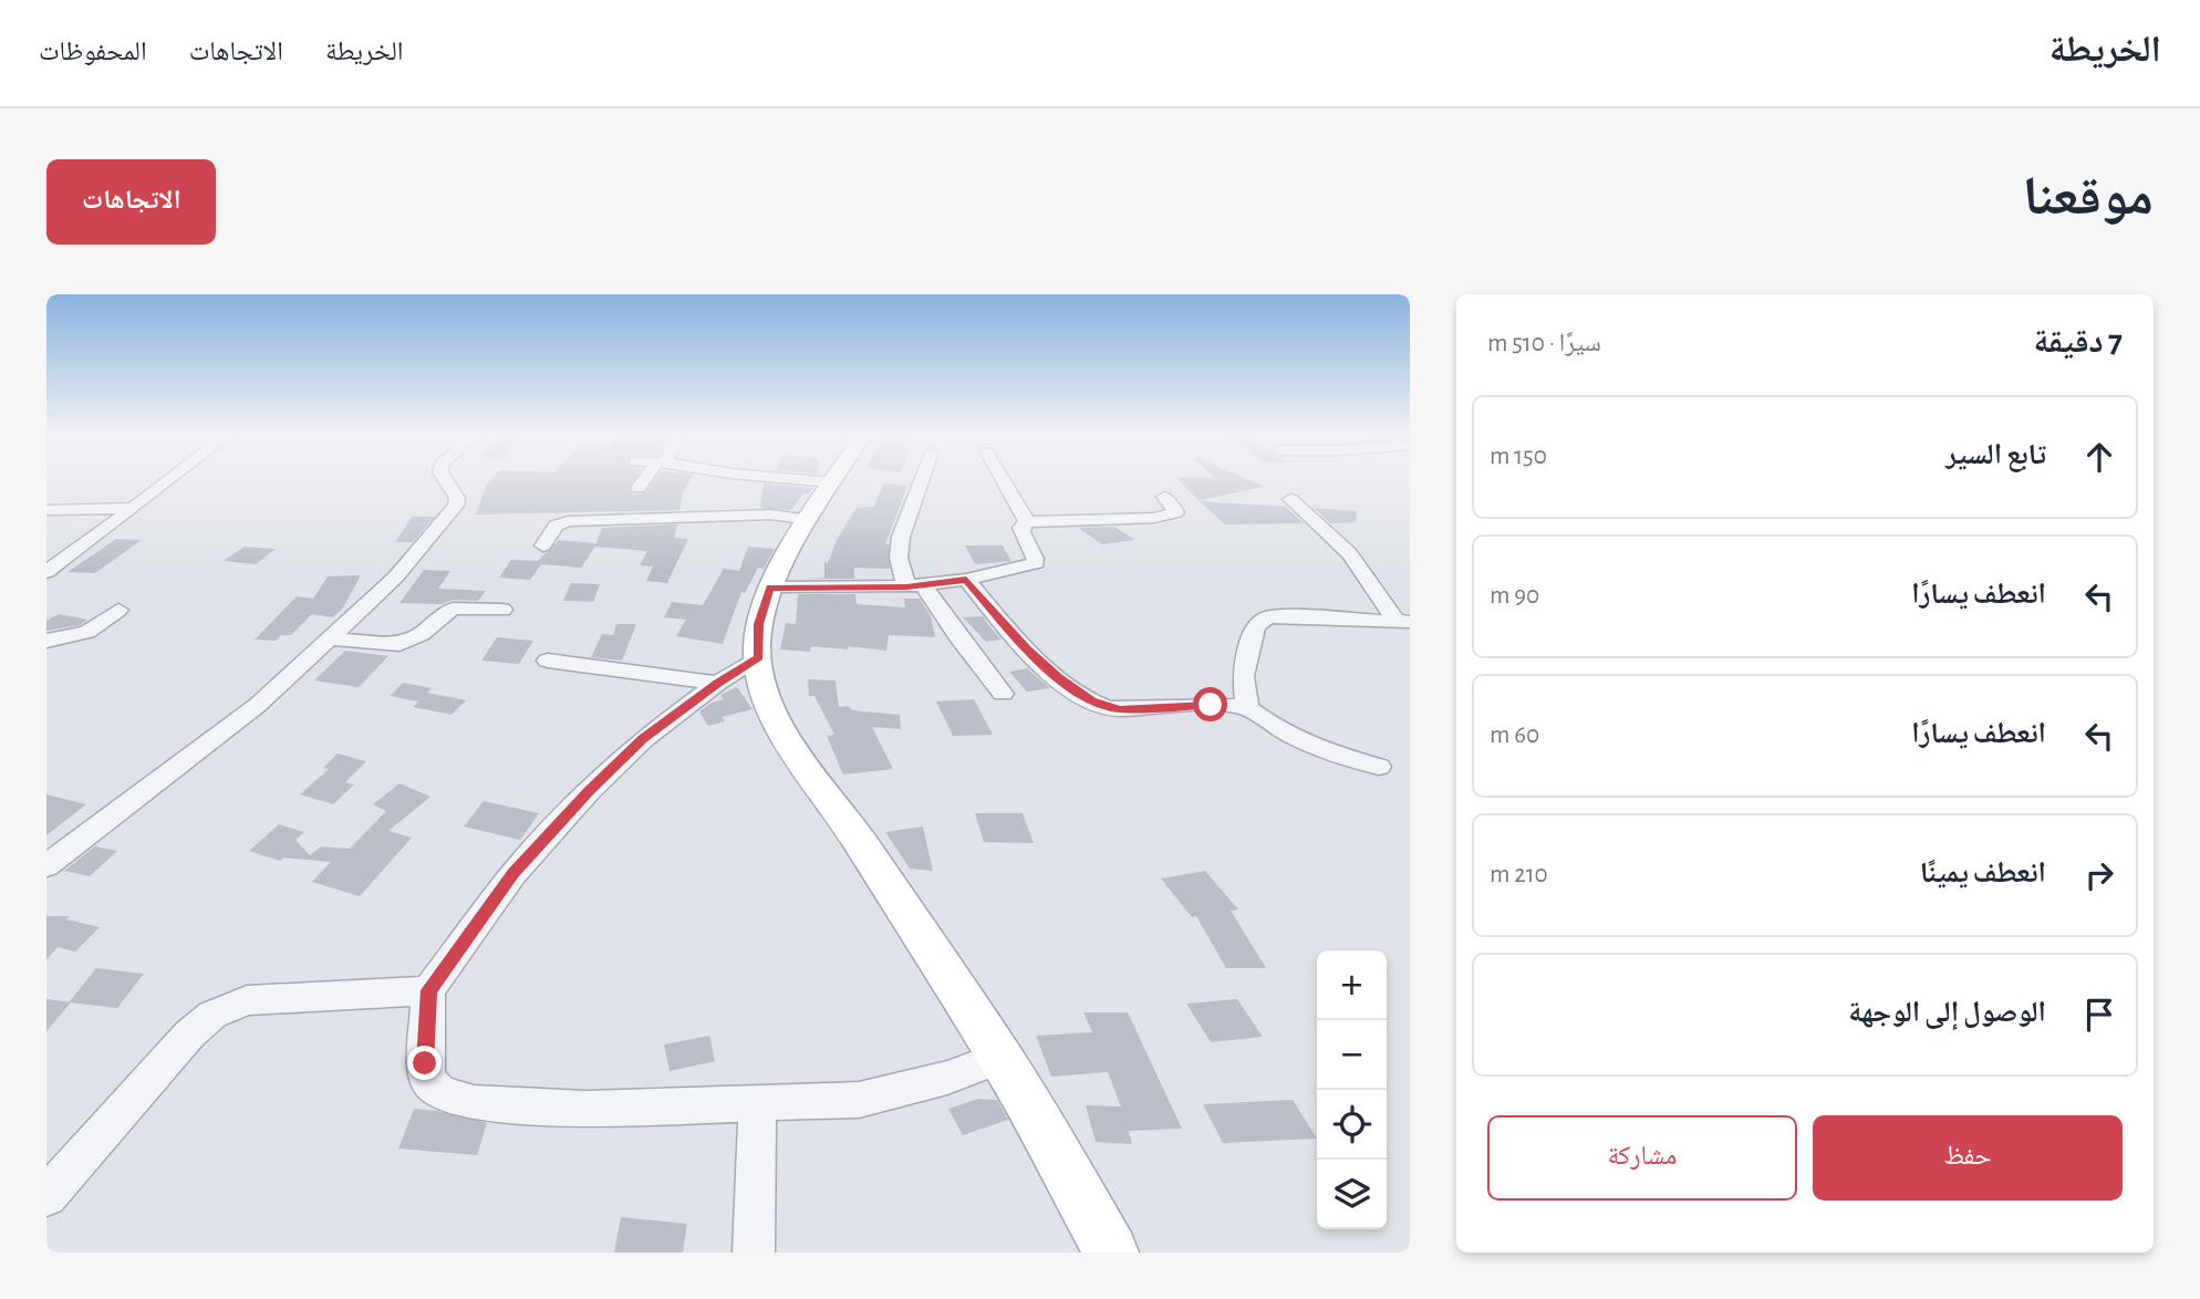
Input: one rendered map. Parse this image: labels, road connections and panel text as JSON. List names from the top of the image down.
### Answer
{
  "page": {
    "header": "الخريطة",
    "nav": ["الخريطة", "الاتجاهات", "المحفوظات"],
    "title": "موقعنا",
    "buttons": [
      "الاتجاهات",
      ["حفظ", "مشاركة"]
    ],
    "heading": ["7 دقيقة", "سيرًا · 510 m"],
    "list": [
      ["تابع السير", "150 m"],
      ["انعطف يسارًا", "90 m"],
      ["انعطف يسارًا", "60 m"],
      ["انعطف يمينًا", "210 m"],
      "الوصول إلى الوجهة"
    ],
    "map_buttons": ["+", "−"]
  }
}
